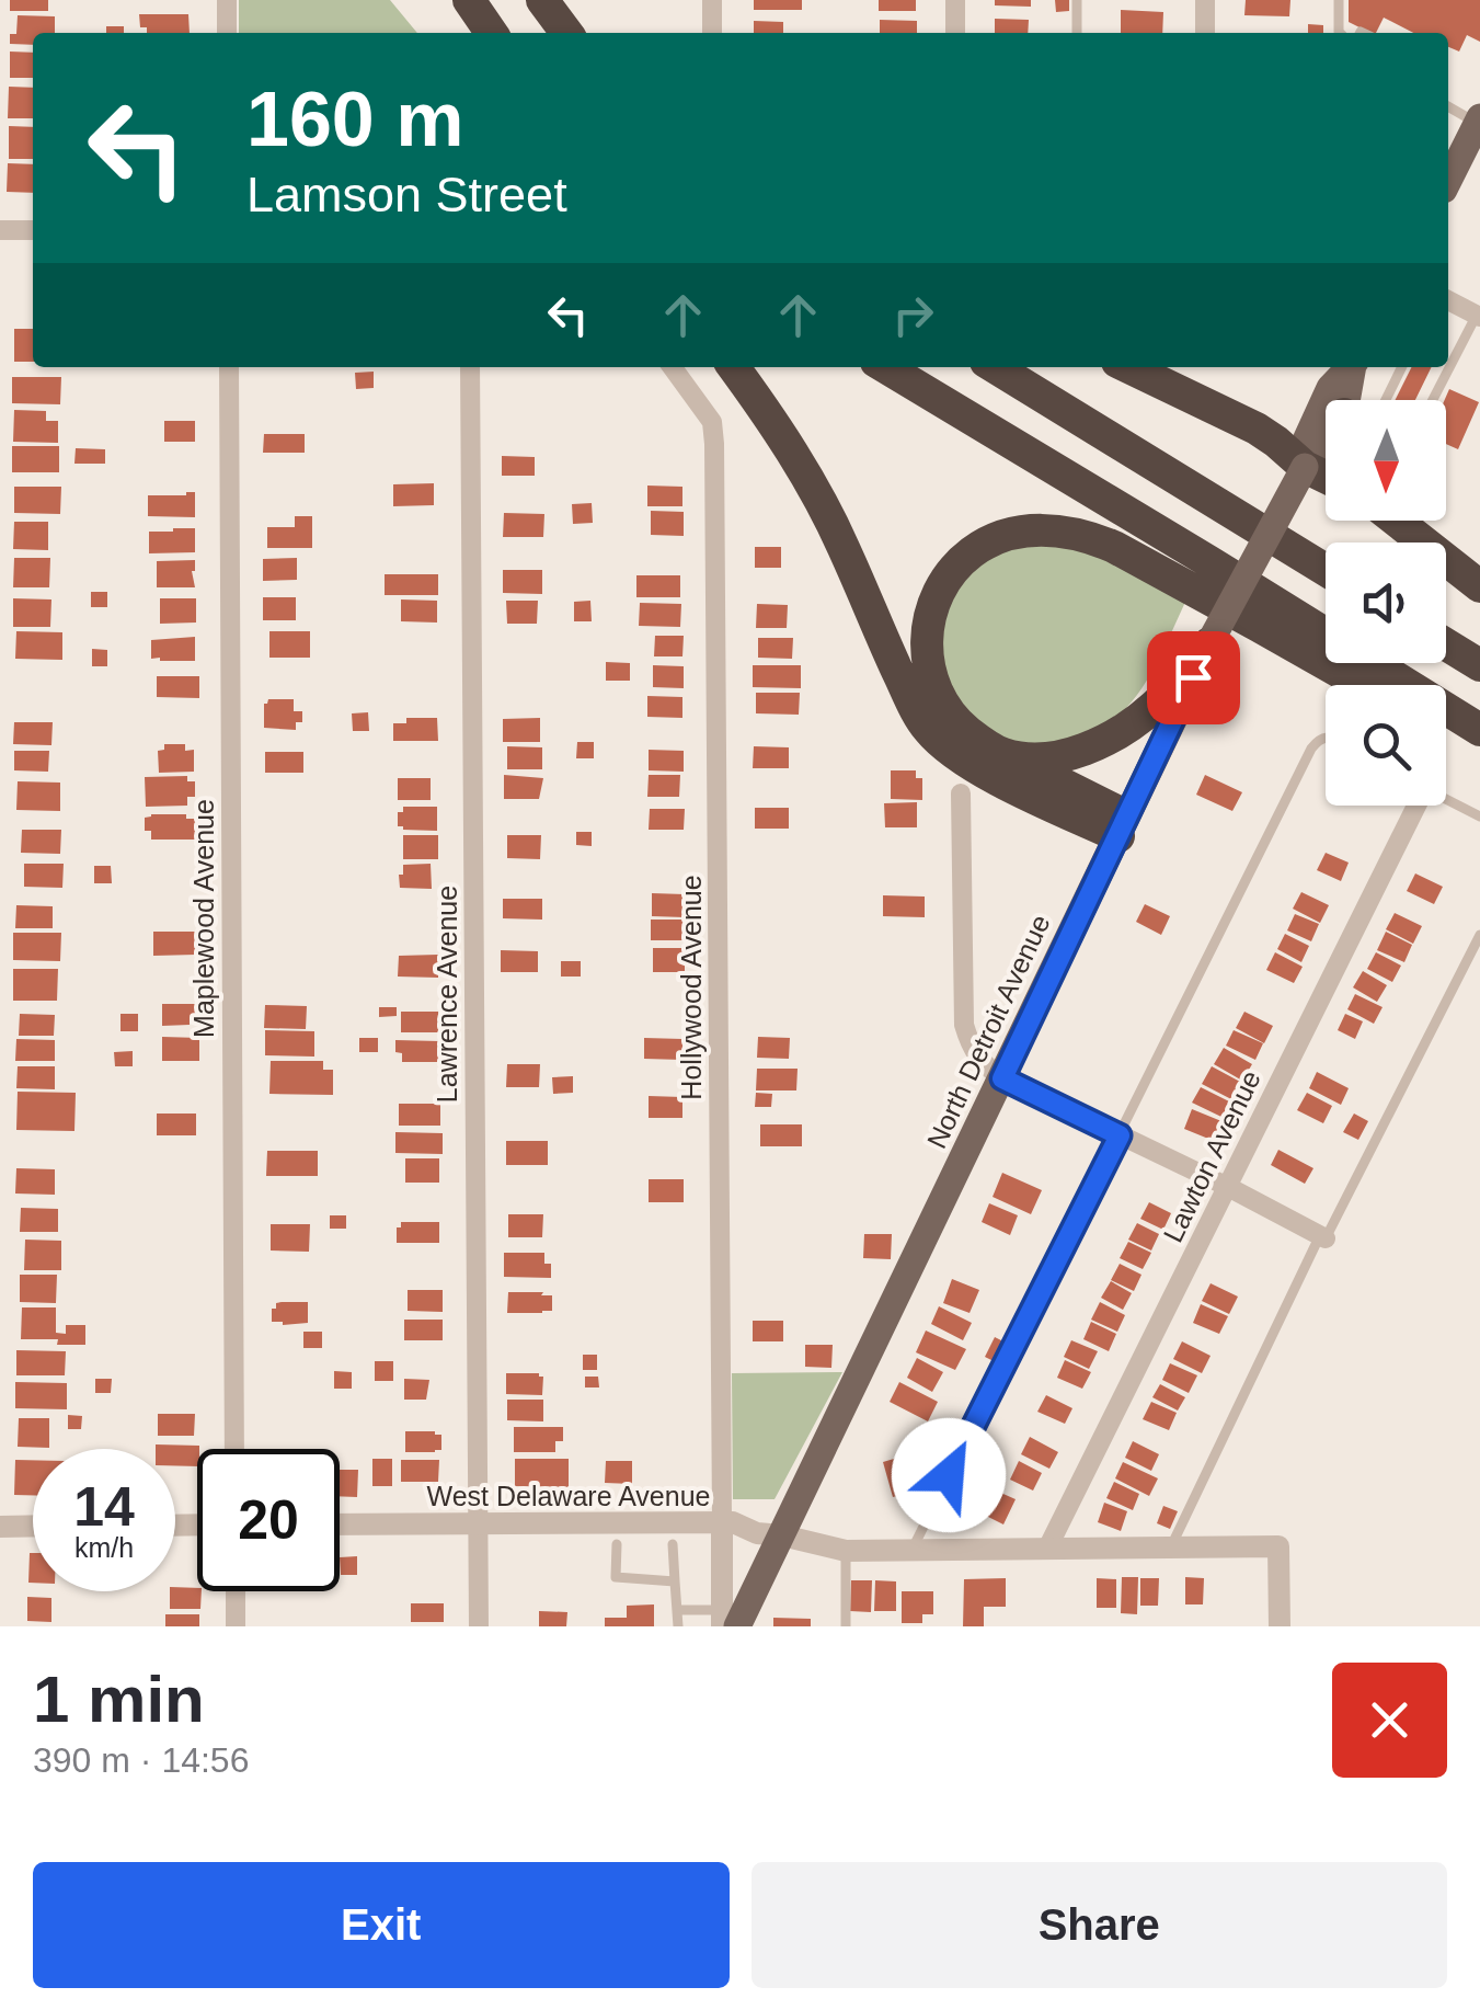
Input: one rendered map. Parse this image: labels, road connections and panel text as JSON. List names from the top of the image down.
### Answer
{
  "streets": {
    "main road": ["North Detroit Avenue"],
    "street": [
      "Maplewood Avenue",
      "Hollywood Avenue",
      "Lawrence Avenue",
      "Lawton Avenue",
      "West Delaware Avenue"
    ]
  },
  "crossings": [
    ["Hollywood Avenue", "North Detroit Avenue"],
    ["Hollywood Avenue", "West Delaware Avenue"],
    ["Lawrence Avenue", "West Delaware Avenue"],
    ["North Detroit Avenue", "West Delaware Avenue"],
    ["Lawton Avenue", "West Delaware Avenue"]
  ],
  "north": "bottom",
  "page": {
    "turn": ["160 m", "Lamson Street"],
    "speed": "14 km/h",
    "limit": "20",
    "heading": ["1 min", "390 m · 14:56"],
    "buttons": ["Exit", "Share"]
  }
}
